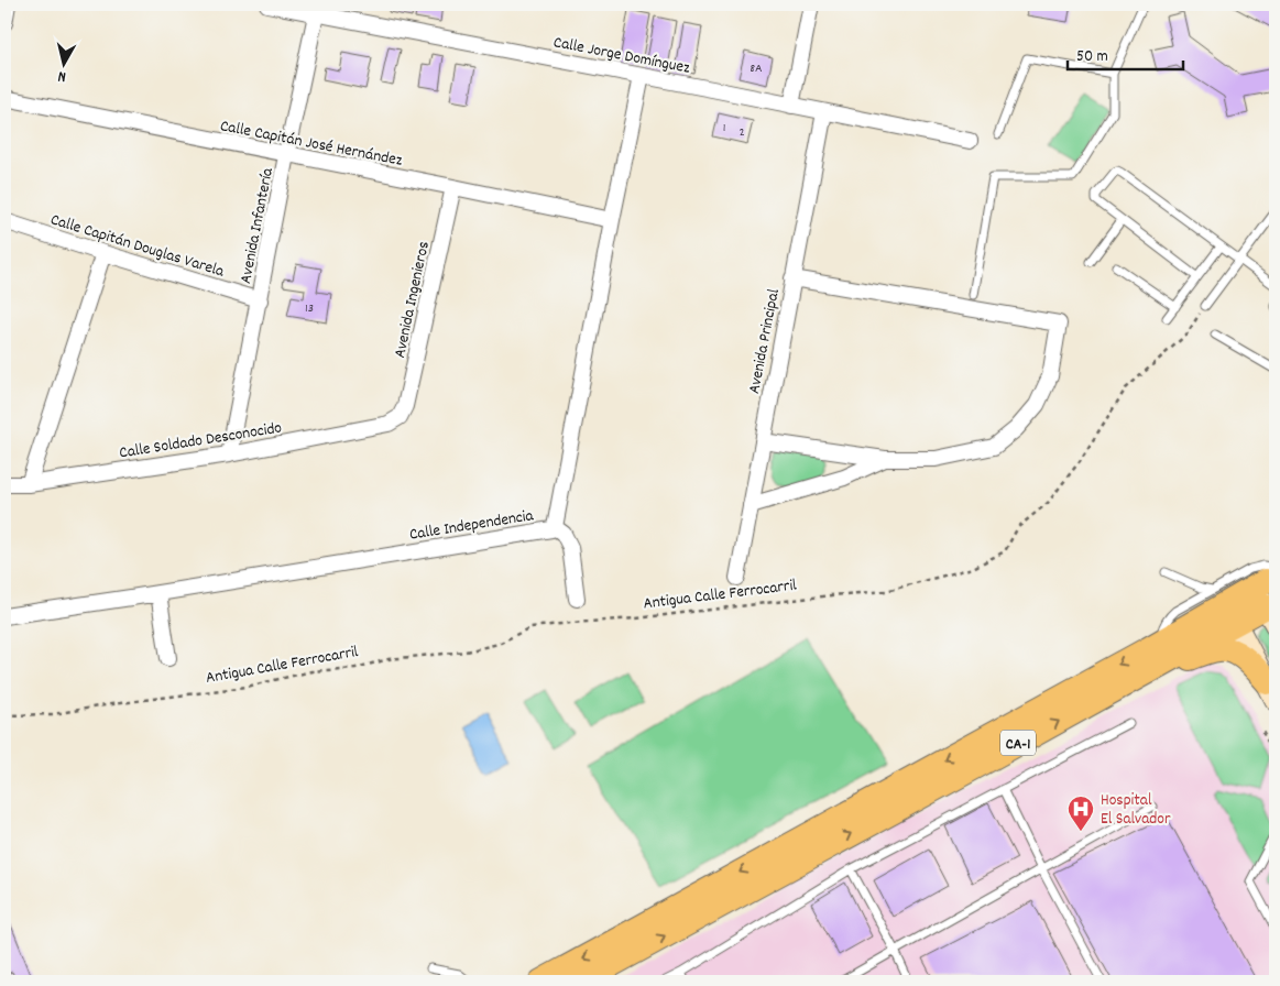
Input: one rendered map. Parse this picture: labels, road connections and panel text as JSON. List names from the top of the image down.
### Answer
{
  "streets": {
    "highway": ["CA-1"],
    "street": [
      "Calle Jorge Domínguez",
      "Calle Capitán José Hernández",
      "Avenida Infantería",
      "Calle Capitán Douglas Varela",
      "Avenida Ingenieros",
      "Avenida Principal",
      "Calle Soldado Desconocido",
      "Calle Independencia"
    ],
    "path": ["Antigua Calle Ferrocarril"]
  },
  "crossings": [
    ["Calle Jorge Domínguez", "Avenida Infantería"],
    ["Calle Jorge Domínguez", "Avenida Principal"],
    ["Calle Jorge Domínguez", "Calle Independencia"],
    ["Calle Capitán José Hernández", "Avenida Infantería"],
    ["Calle Capitán José Hernández", "Avenida Ingenieros"],
    ["Calle Capitán José Hernández", "Calle Independencia"],
    ["Avenida Infantería", "Calle Capitán Douglas Varela"],
    ["Avenida Infantería", "Calle Soldado Desconocido"],
    ["Avenida Ingenieros", "Calle Soldado Desconocido"]
  ],
  "places": {
    "hospital": ["Hospital El Salvador"]
  },
  "house_numbers": [
    "8A",
    "1",
    "2",
    "13"
  ],
  "scale_bar": "50 m",
  "north": "bottom"
}
